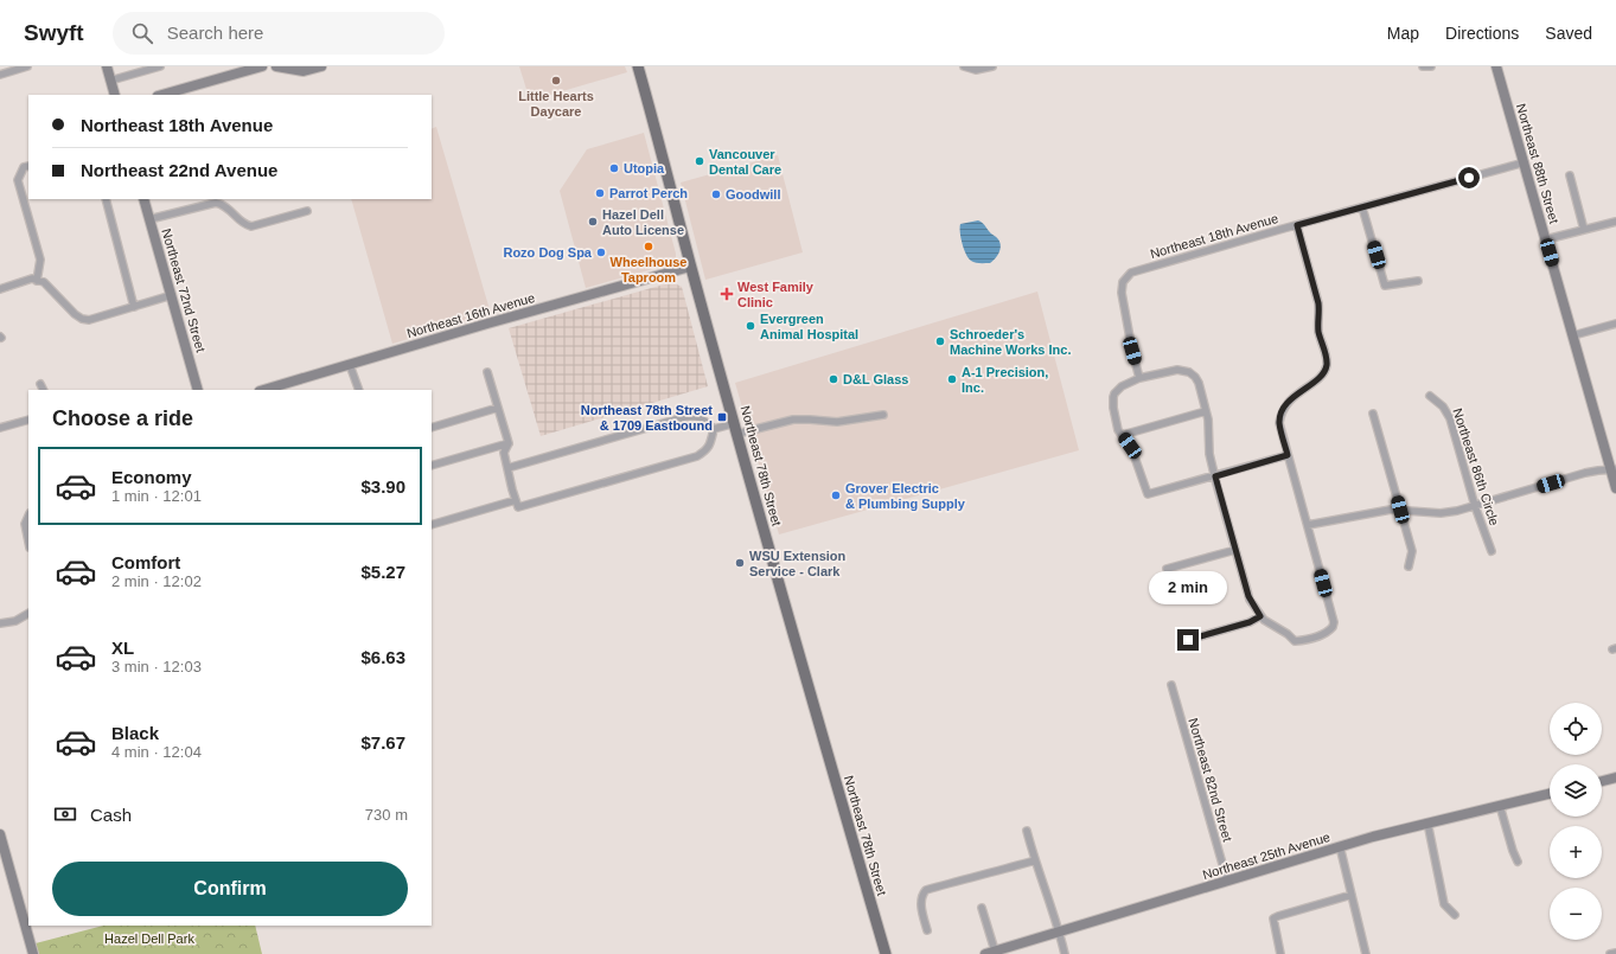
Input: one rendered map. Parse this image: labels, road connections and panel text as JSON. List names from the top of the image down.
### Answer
{
  "streets": {
    "main road": ["Northeast 78th Street"],
    "street": [
      "Northeast 88th Street",
      "Northeast 18th Avenue",
      "Northeast 72nd Street",
      "Northeast 16th Avenue",
      "Northeast 86th Circle",
      "Northeast 82nd Street",
      "Northeast 25th Avenue"
    ]
  },
  "crossings": [
    ["Northeast 88th Street", "Northeast 18th Avenue"],
    ["Northeast 16th Avenue", "Northeast 78th Street"],
    ["Northeast 82nd Street", "Northeast 25th Avenue"]
  ],
  "parks": ["Hazel Dell Park"],
  "places": {
    "other": [
      "Little Hearts Daycare",
      "Vancouver Dental Care",
      "Utopia",
      "Parrot Perch",
      "Goodwill",
      "Hazel Dell Auto License",
      "Wheelhouse Taproom",
      "Rozo Dog Spa",
      "Evergreen Animal Hospital",
      "Schroeder's Machine Works Inc.",
      "D&L Glass",
      "A-1 Precision, Inc.",
      "Grover Electric & Plumbing Supply",
      "WSU Extension Service - Clark"
    ],
    "health": ["West Family Clinic"],
    "transit": ["Northeast 78th Street & 1709 Eastbound"]
  },
  "page": {
    "header": "Swyft",
    "search": "Search here",
    "nav": ["Map", "Directions", "Saved"],
    "banner": ["Northeast 18th Avenue", "Northeast 22nd Avenue"],
    "heading": "Choose a ride",
    "list": [
      {
        "name": "Economy",
        "note": "1 min · 12:01",
        "value": "$3.90"
      },
      {
        "name": "Comfort",
        "note": "2 min · 12:02",
        "value": "$5.27"
      },
      {
        "name": "XL",
        "note": "3 min · 12:03",
        "value": "$6.63"
      },
      {
        "name": "Black",
        "note": "4 min · 12:04",
        "value": "$7.67"
      }
    ],
    "bubble": "2 min",
    "map_buttons": ["+", "−"],
    "pay": ["Cash", "730 m"],
    "buttons": "Confirm"
  }
}
